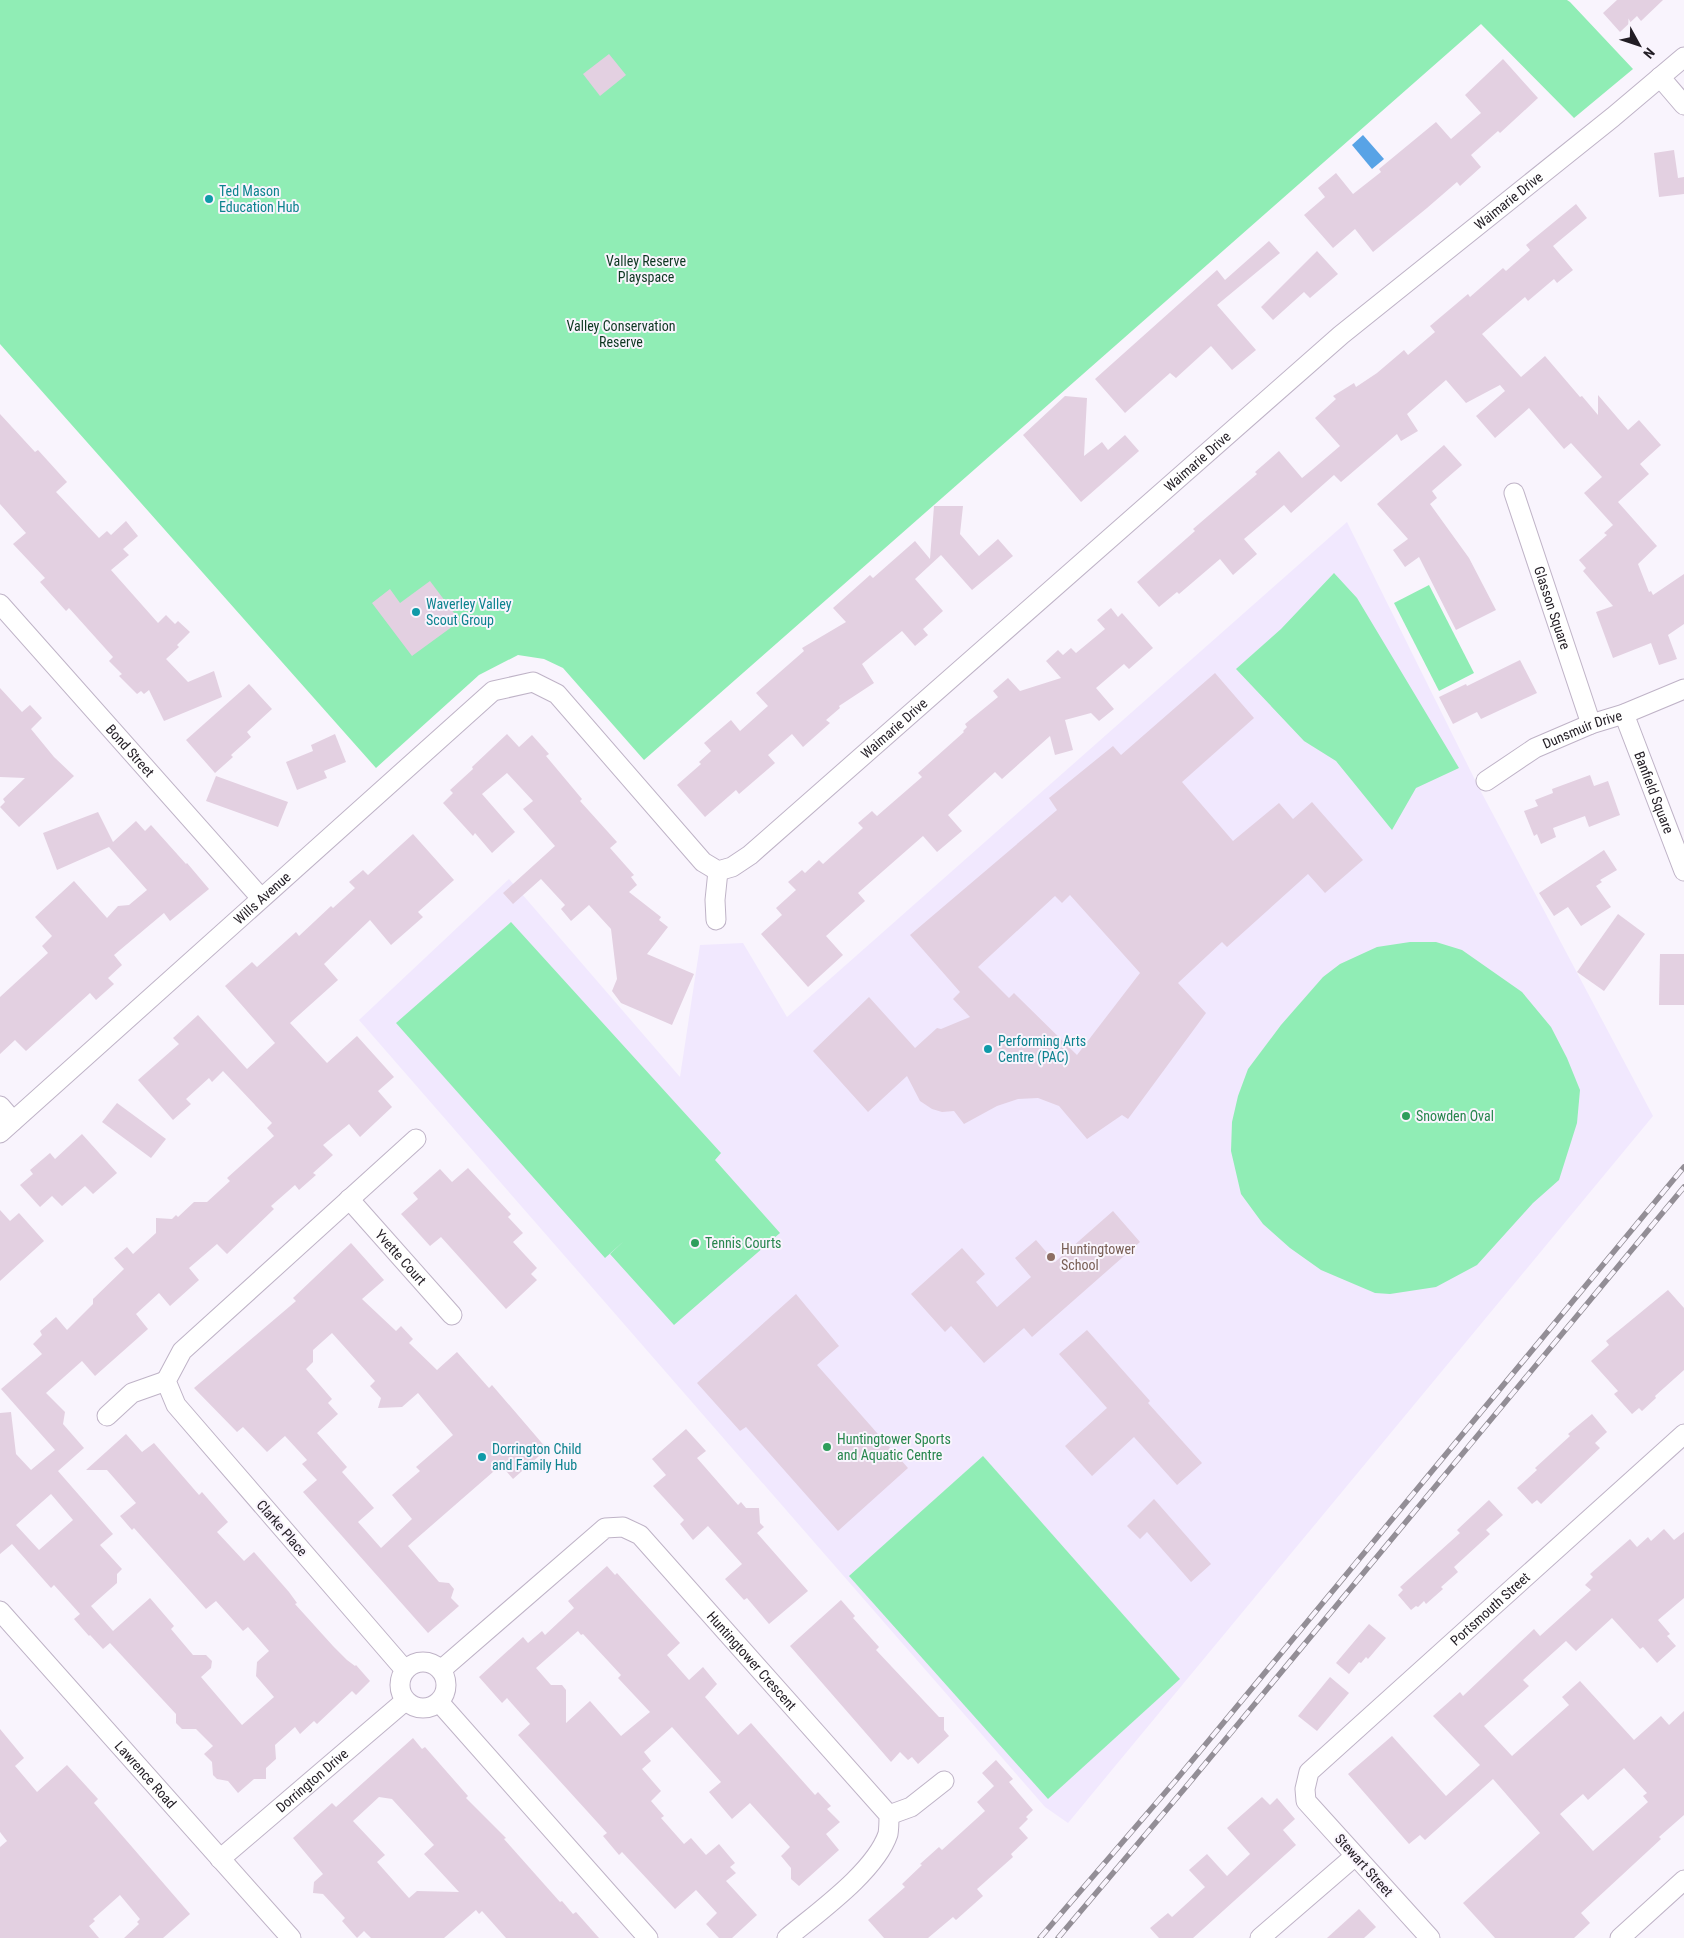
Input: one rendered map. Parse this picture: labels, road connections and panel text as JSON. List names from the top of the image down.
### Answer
{
  "streets": {
    "street": [
      "Waimarie Drive",
      "Glasson Square",
      "Dunsmuir Drive",
      "Bond Street",
      "Banfield Square",
      "Wills Avenue",
      "Yvette Court",
      "Clarke Place",
      "Portsmouth Street",
      "Huntingtower Crescent",
      "Lawrence Road",
      "Dorrington Drive",
      "Stewart Street"
    ]
  },
  "crossings": [
    ["Waimarie Drive", "Wills Avenue"],
    ["Glasson Square", "Dunsmuir Drive"],
    ["Dunsmuir Drive", "Banfield Square"],
    ["Bond Street", "Wills Avenue"],
    ["Clarke Place", "Huntingtower Crescent"],
    ["Clarke Place", "Dorrington Drive"],
    ["Portsmouth Street", "Stewart Street"],
    ["Huntingtower Crescent", "Dorrington Drive"],
    ["Lawrence Road", "Dorrington Drive"]
  ],
  "parks": ["Valley Reserve Playspace", "Valley Conservation Reserve"],
  "places": [
    "Ted Mason Education Hub",
    "Waverley Valley Scout Group",
    "Performing Arts Centre (PAC)",
    "Snowden Oval",
    "Tennis Courts",
    "Huntingtower School",
    "Huntingtower Sports and Aquatic Centre",
    "Dorrington Child and Family Hub"
  ],
  "north": "bottom right"
}
